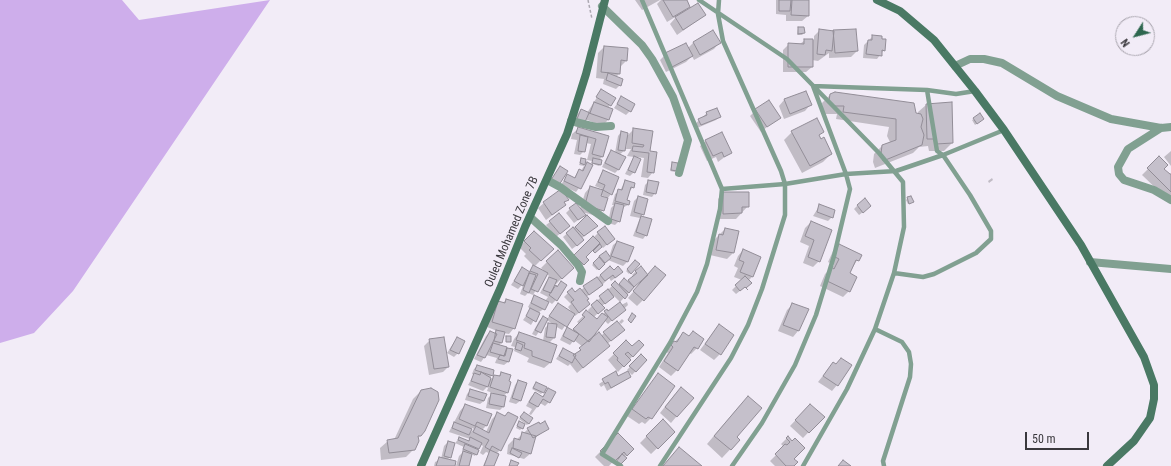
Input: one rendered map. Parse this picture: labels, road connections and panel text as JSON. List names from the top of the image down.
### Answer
{
  "streets": {
    "main road": ["Ouled Mohamed Zone 7B"]
  },
  "scale_bar": "50 m",
  "north": "bottom left"
}
